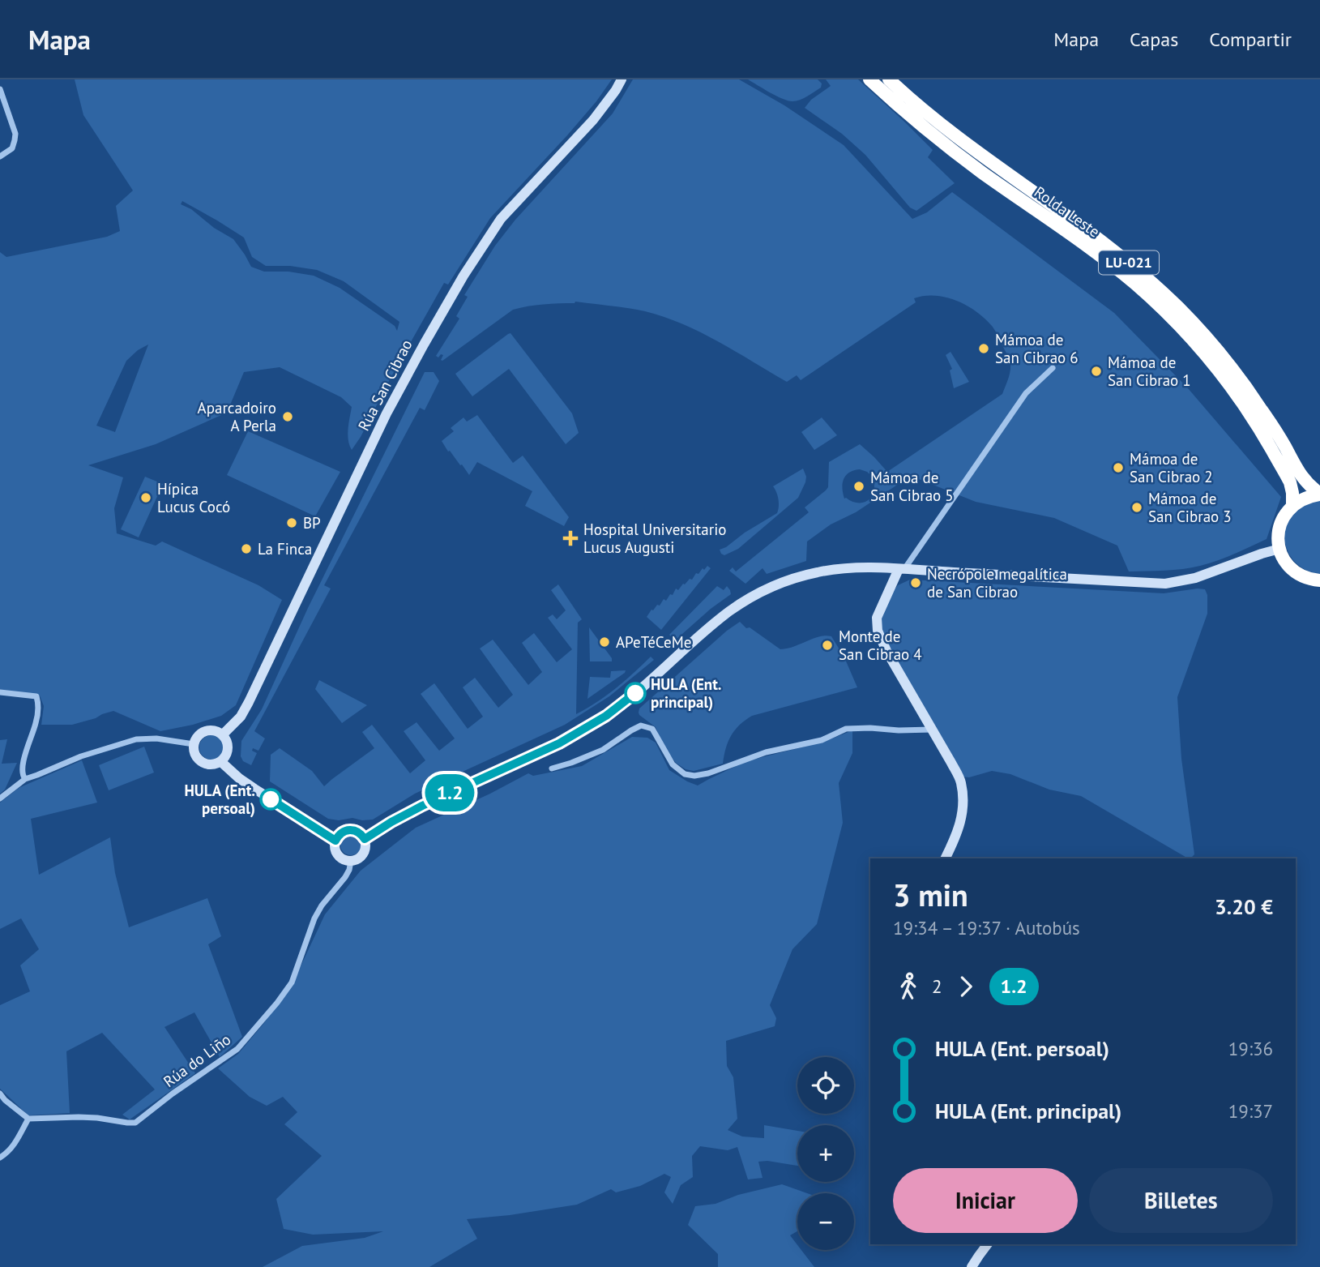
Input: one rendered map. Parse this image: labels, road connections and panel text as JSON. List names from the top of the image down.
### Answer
{
  "streets": {
    "highway": ["Rolda Leste", "LU-021"],
    "street": ["Rúa San Cibrao", "Rúa do Liño"]
  },
  "places": {
    "other": [
      "Mámoa de San Cibrao 6",
      "Mámoa de San Cibrao 1",
      "Aparcadoiro A Perla",
      "Mámoa de San Cibrao 2",
      "Mámoa de San Cibrao 5",
      "Hípica Lucus Cocó",
      "Mámoa de San Cibrao 3",
      "BP",
      "La Finca",
      "Necrópole megalítica de San Cibrao",
      "APeTéCeMe",
      "Monte de San Cibrao 4",
      "HULA (Ent. principal)",
      "HULA (Ent. persoal)"
    ],
    "health": ["Hospital Universitario Lucus Augusti"]
  },
  "lines": ["bus line 1.2"],
  "page": {
    "header": "Mapa",
    "nav": ["Mapa", "Capas", "Compartir"],
    "on_map": "1.2",
    "heading": ["3 min", "19:34 – 19:37 · Autobús", "3.20 €"],
    "legs": ["2", "1.2"],
    "list": [
      {
        "name": "HULA (Ent. persoal)",
        "value": "19:36"
      },
      {
        "name": "HULA (Ent. principal)",
        "value": "19:37"
      }
    ],
    "map_buttons": ["+", "−"],
    "buttons": ["Iniciar", "Billetes"]
  }
}
